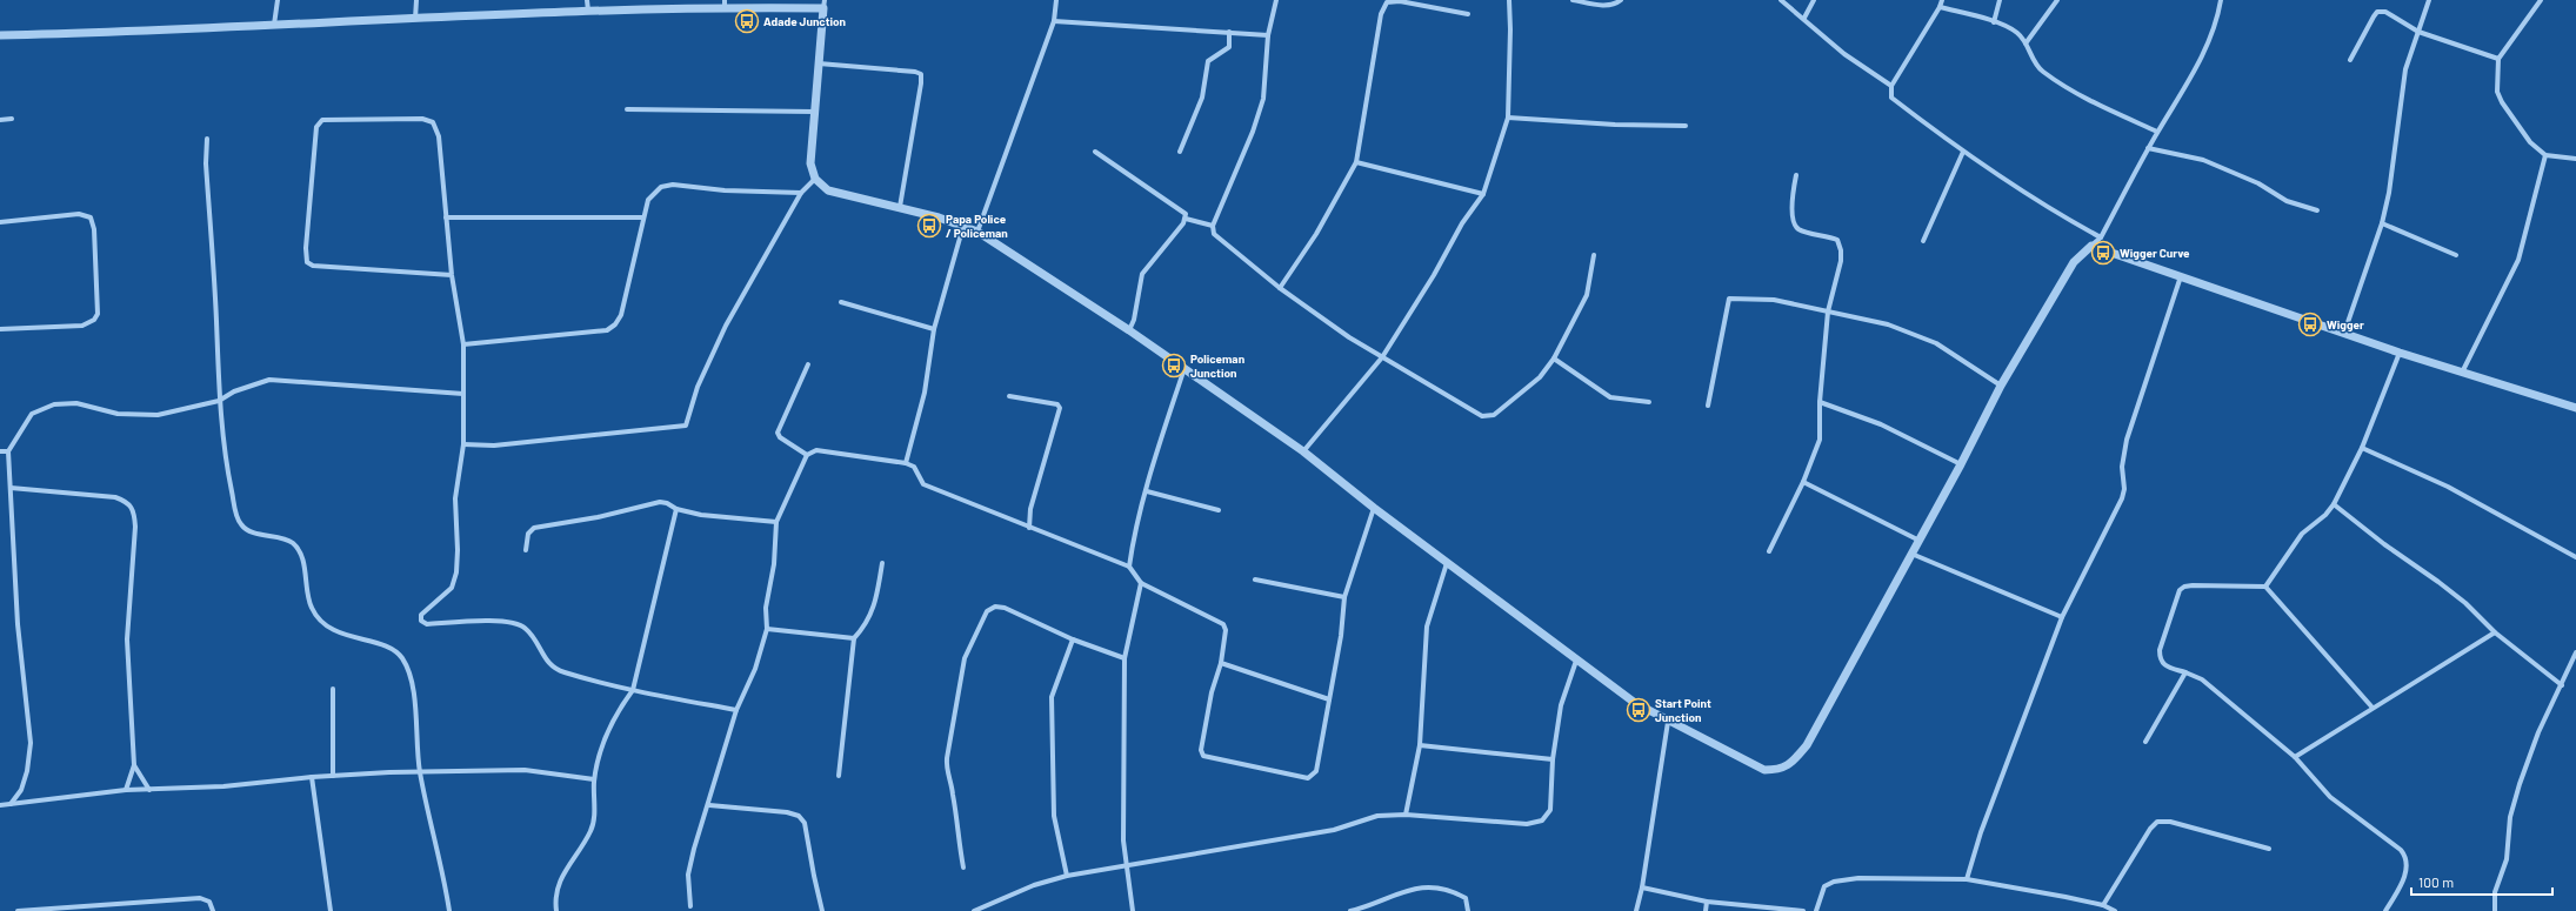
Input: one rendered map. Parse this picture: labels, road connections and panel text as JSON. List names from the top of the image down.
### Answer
{
  "places": {
    "bus stop": [
      "Adade Junction",
      "Papa Police / Policeman",
      "Wigger Curve",
      "Wigger",
      "Policeman Junction",
      "Start Point Junction"
    ]
  },
  "scale_bar": "100 m"
}
